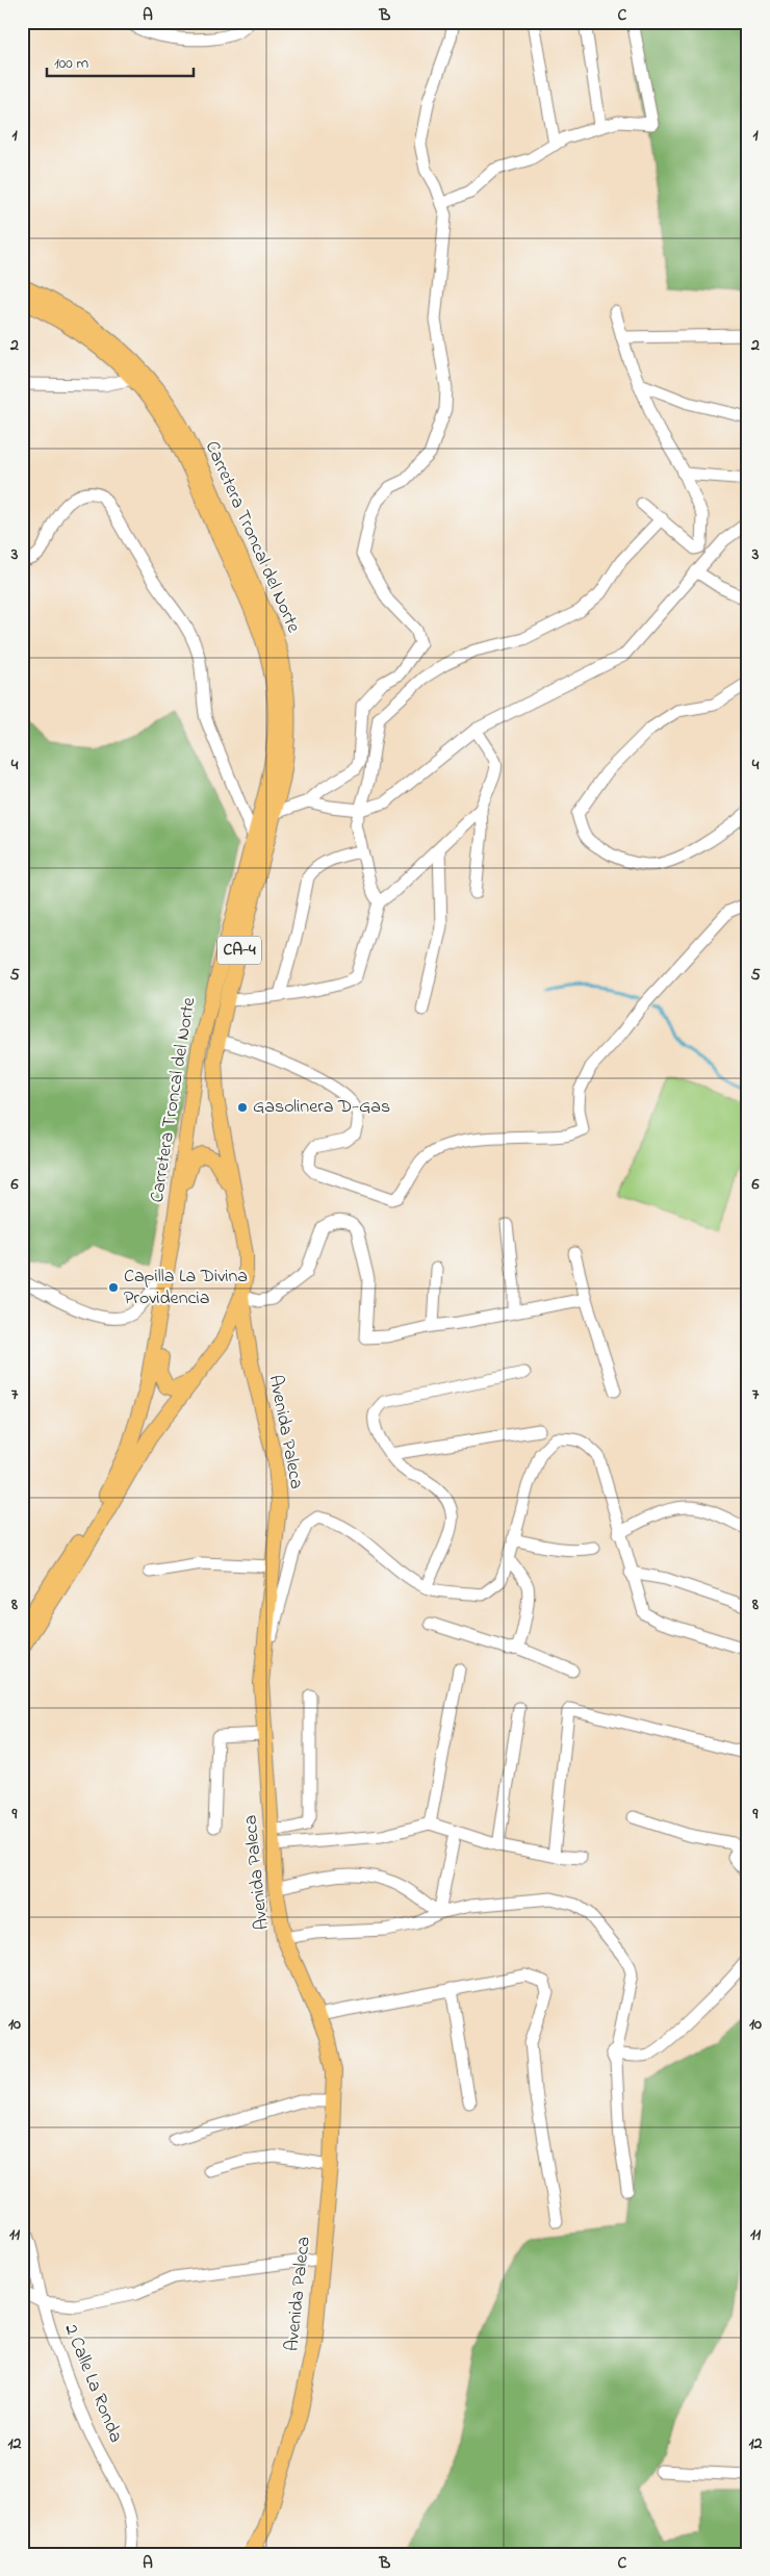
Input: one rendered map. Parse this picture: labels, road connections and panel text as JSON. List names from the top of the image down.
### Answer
{
  "streets": {
    "main road": ["Carretera Troncal del Norte", "CA-4", "Avenida Paleca"],
    "street": ["2 Calle La Ronda"]
  },
  "crossings": [
    ["Carretera Troncal del Norte", "Avenida Paleca"]
  ],
  "places": ["Gasolinera D-Gas", "Capilla La Divina Providencia"],
  "scale_bar": "100 m",
  "grid": {
    "columns": ["A", "B", "C"],
    "rows": [
      "1",
      "2",
      "3",
      "4",
      "5",
      "6",
      "7",
      "8",
      "9",
      "10",
      "11",
      "12"
    ]
  }
}
